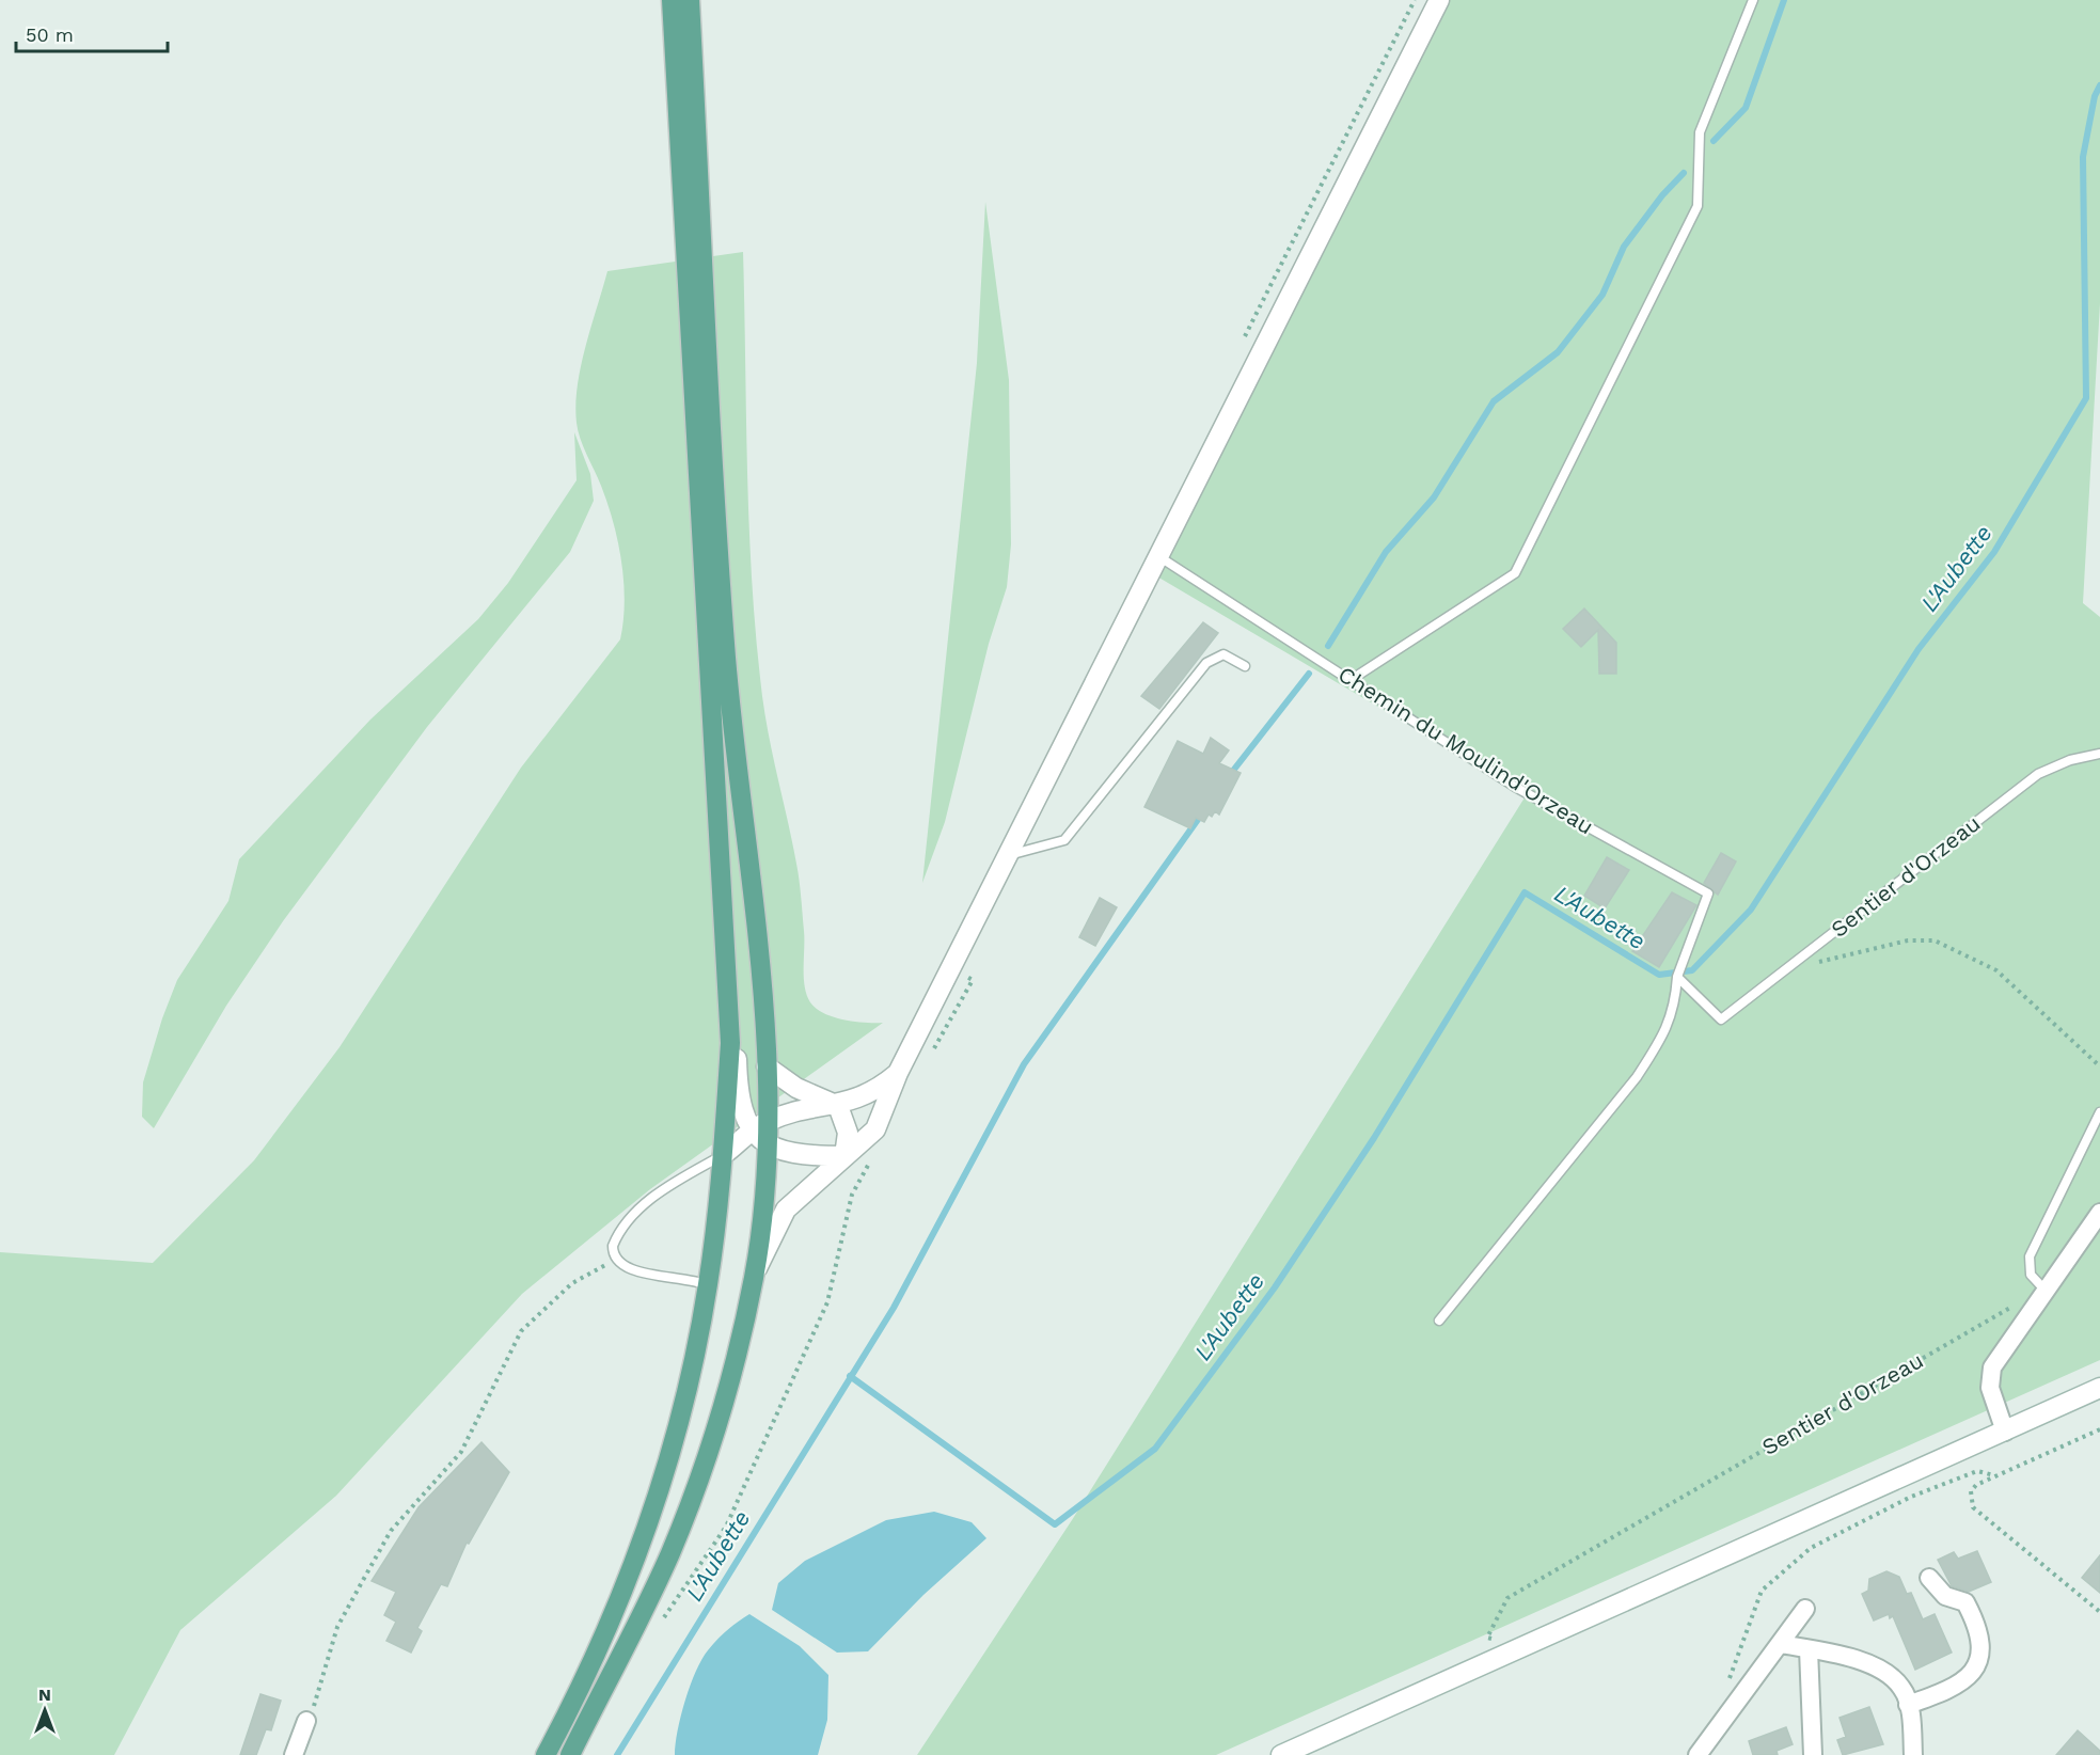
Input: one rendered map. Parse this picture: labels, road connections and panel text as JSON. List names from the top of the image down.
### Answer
{
  "streets": {
    "lane": ["Chemin du Moulind'Orzeau", "Sentier d'Orzeau"]
  },
  "crossings": [
    ["Chemin du Moulind'Orzeau", "Sentier d'Orzeau"]
  ],
  "water": ["L'Aubette"],
  "scale_bar": "50 m",
  "north": "top"
}
